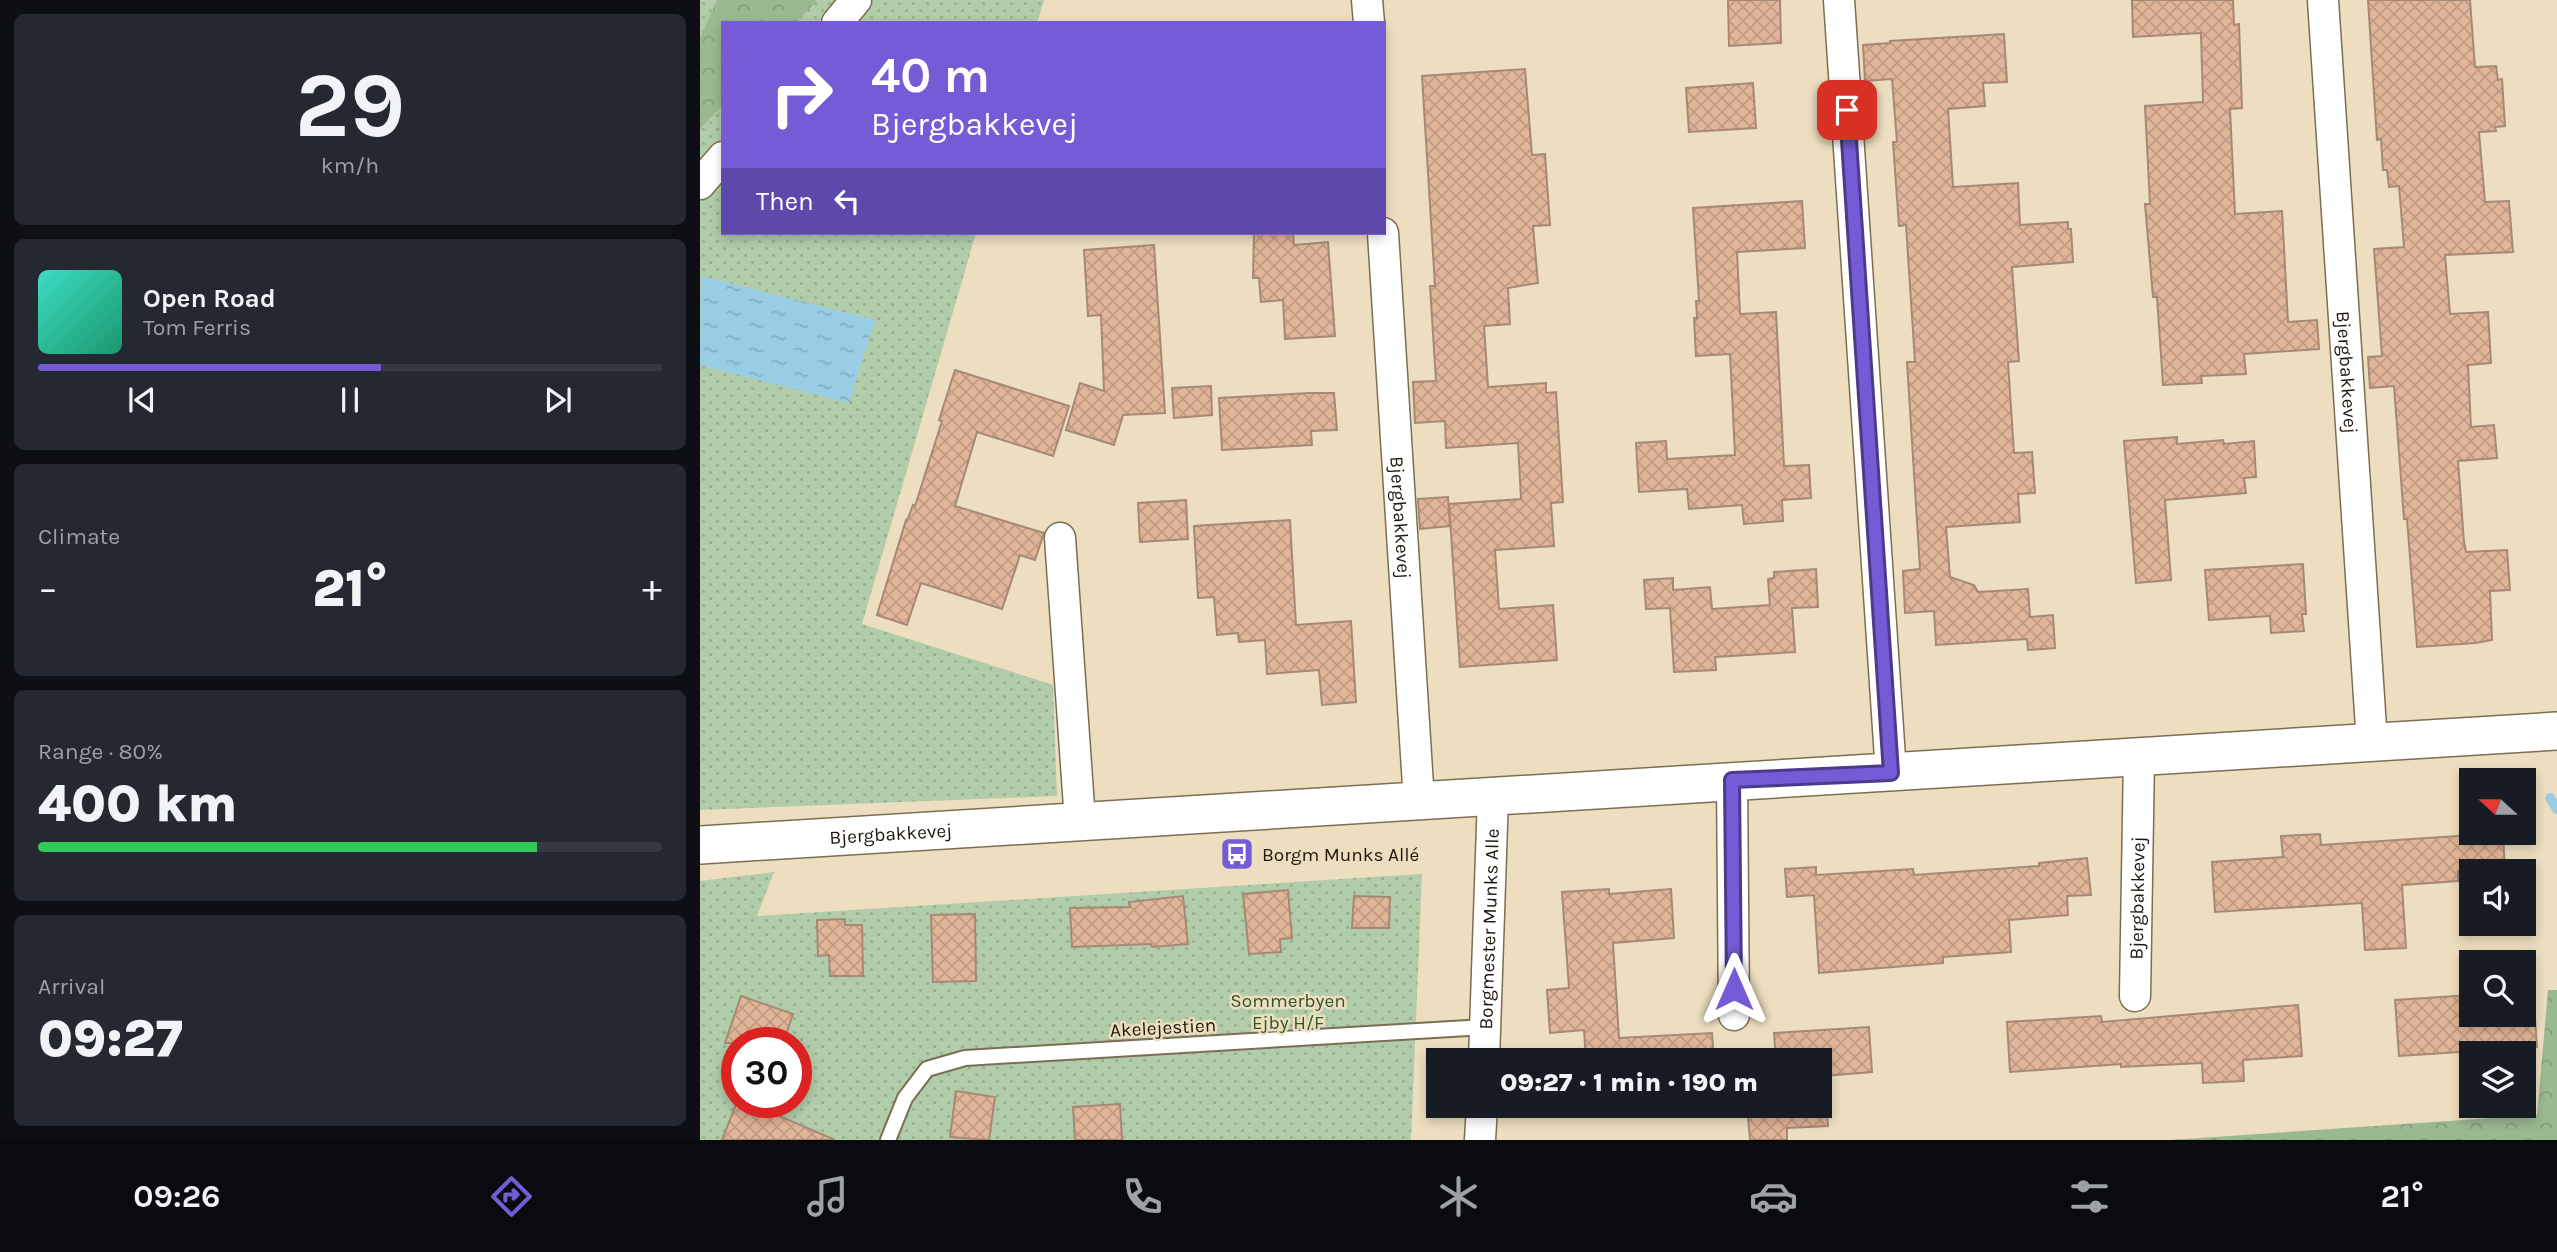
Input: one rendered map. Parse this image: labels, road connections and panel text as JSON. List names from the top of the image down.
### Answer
{
  "streets": {
    "street": ["Bjergbakkevej", "Borgmester Munks Alle"],
    "lane": ["Akelejestien"]
  },
  "crossings": [
    ["Bjergbakkevej", "Borgmester Munks Alle"],
    ["Borgmester Munks Alle", "Akelejestien"]
  ],
  "parks": ["Sommerbyen Ejby H/F"],
  "places": {
    "bus stop": ["Borgm Munks Allé"]
  },
  "north": "left",
  "page": {
    "tile": [
      ["29", "km/h"],
      "Climate",
      ["Range · 80%", "400 km"],
      ["Arrival", "09:27"]
    ],
    "turn": ["40 m", "Bjergbakkevej"],
    "then": "Then",
    "song": ["Open Road", "Tom Ferris"],
    "heat": ["−", "21°", "+"],
    "limit": "30",
    "trip": "09:27 · 1 min · 190 m",
    "tabs": ["09:26", "21°"]
  }
}
